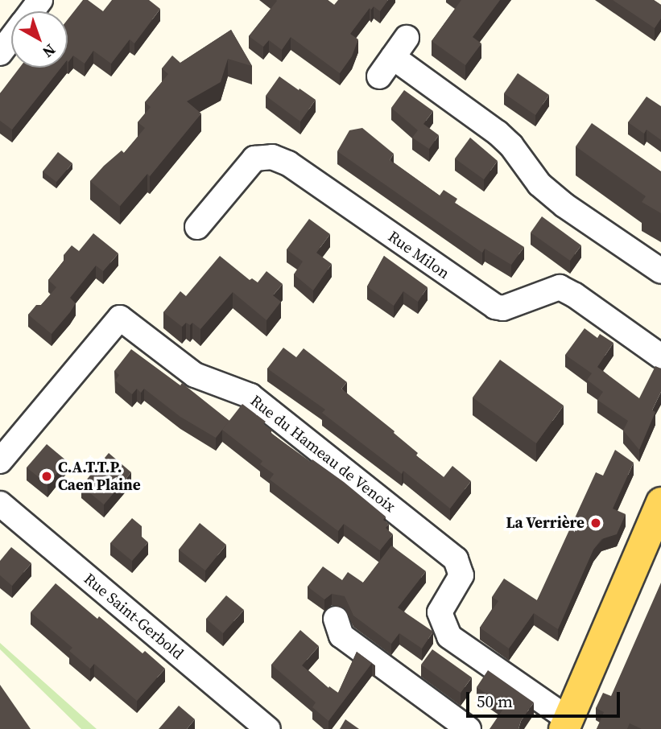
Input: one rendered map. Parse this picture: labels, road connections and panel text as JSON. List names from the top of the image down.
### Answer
{
  "streets": {
    "street": ["Rue Milon", "Rue du Hameau de Venoix", "Rue Saint-Gerbold"]
  },
  "places": ["C.A.T.T.P. Caen Plaine", "La Verrière"],
  "scale_bar": "50 m",
  "north": "bottom right"
}
